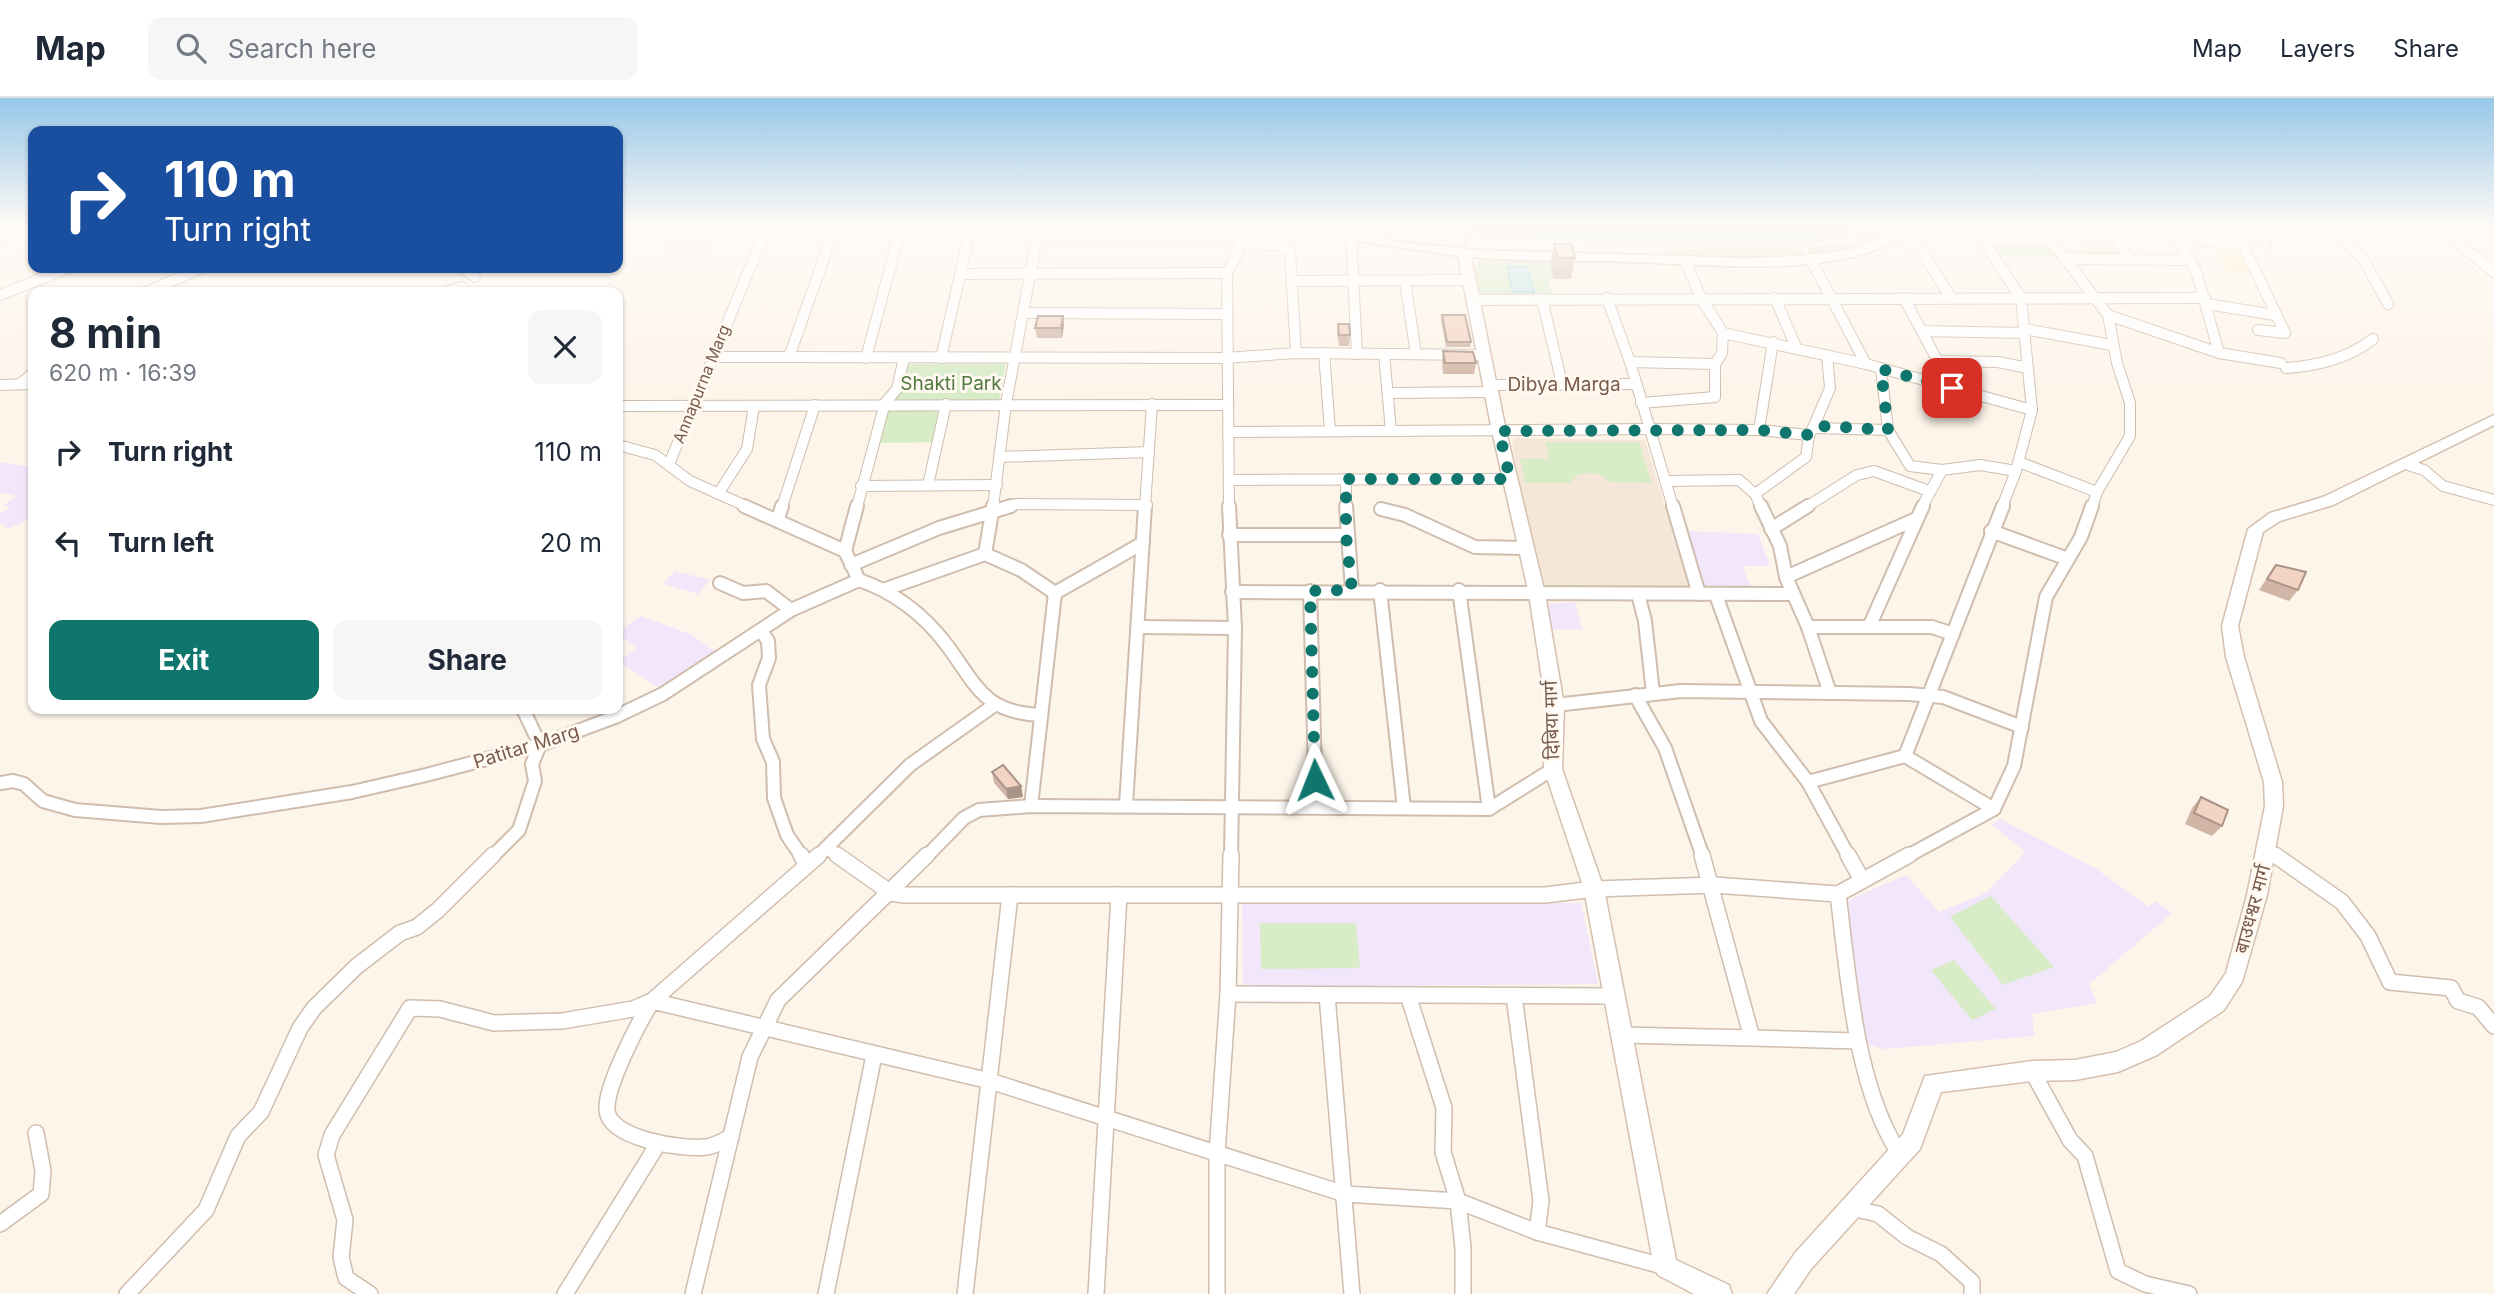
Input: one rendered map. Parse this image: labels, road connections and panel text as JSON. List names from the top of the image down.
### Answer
{
  "streets": {
    "main road": ["दिबिया मार्ग", "बाउधश्वर मार्ग"],
    "street": ["Annapurna Marg", "Dibya Marga", "Patitar Marg"]
  },
  "crossings": [
    ["Dibya Marga", "दिबिया मार्ग"]
  ],
  "parks": ["Shakti Park"],
  "page": {
    "header": "Map",
    "search": "Search here",
    "nav": ["Map", "Layers", "Share"],
    "turn": ["110 m", "Turn right"],
    "heading": ["8 min", "620 m · 16:39"],
    "list": [
      {
        "name": "Turn right",
        "value": "110 m"
      },
      {
        "name": "Turn left",
        "value": "20 m"
      }
    ],
    "buttons": ["Exit", "Share"]
  }
}
